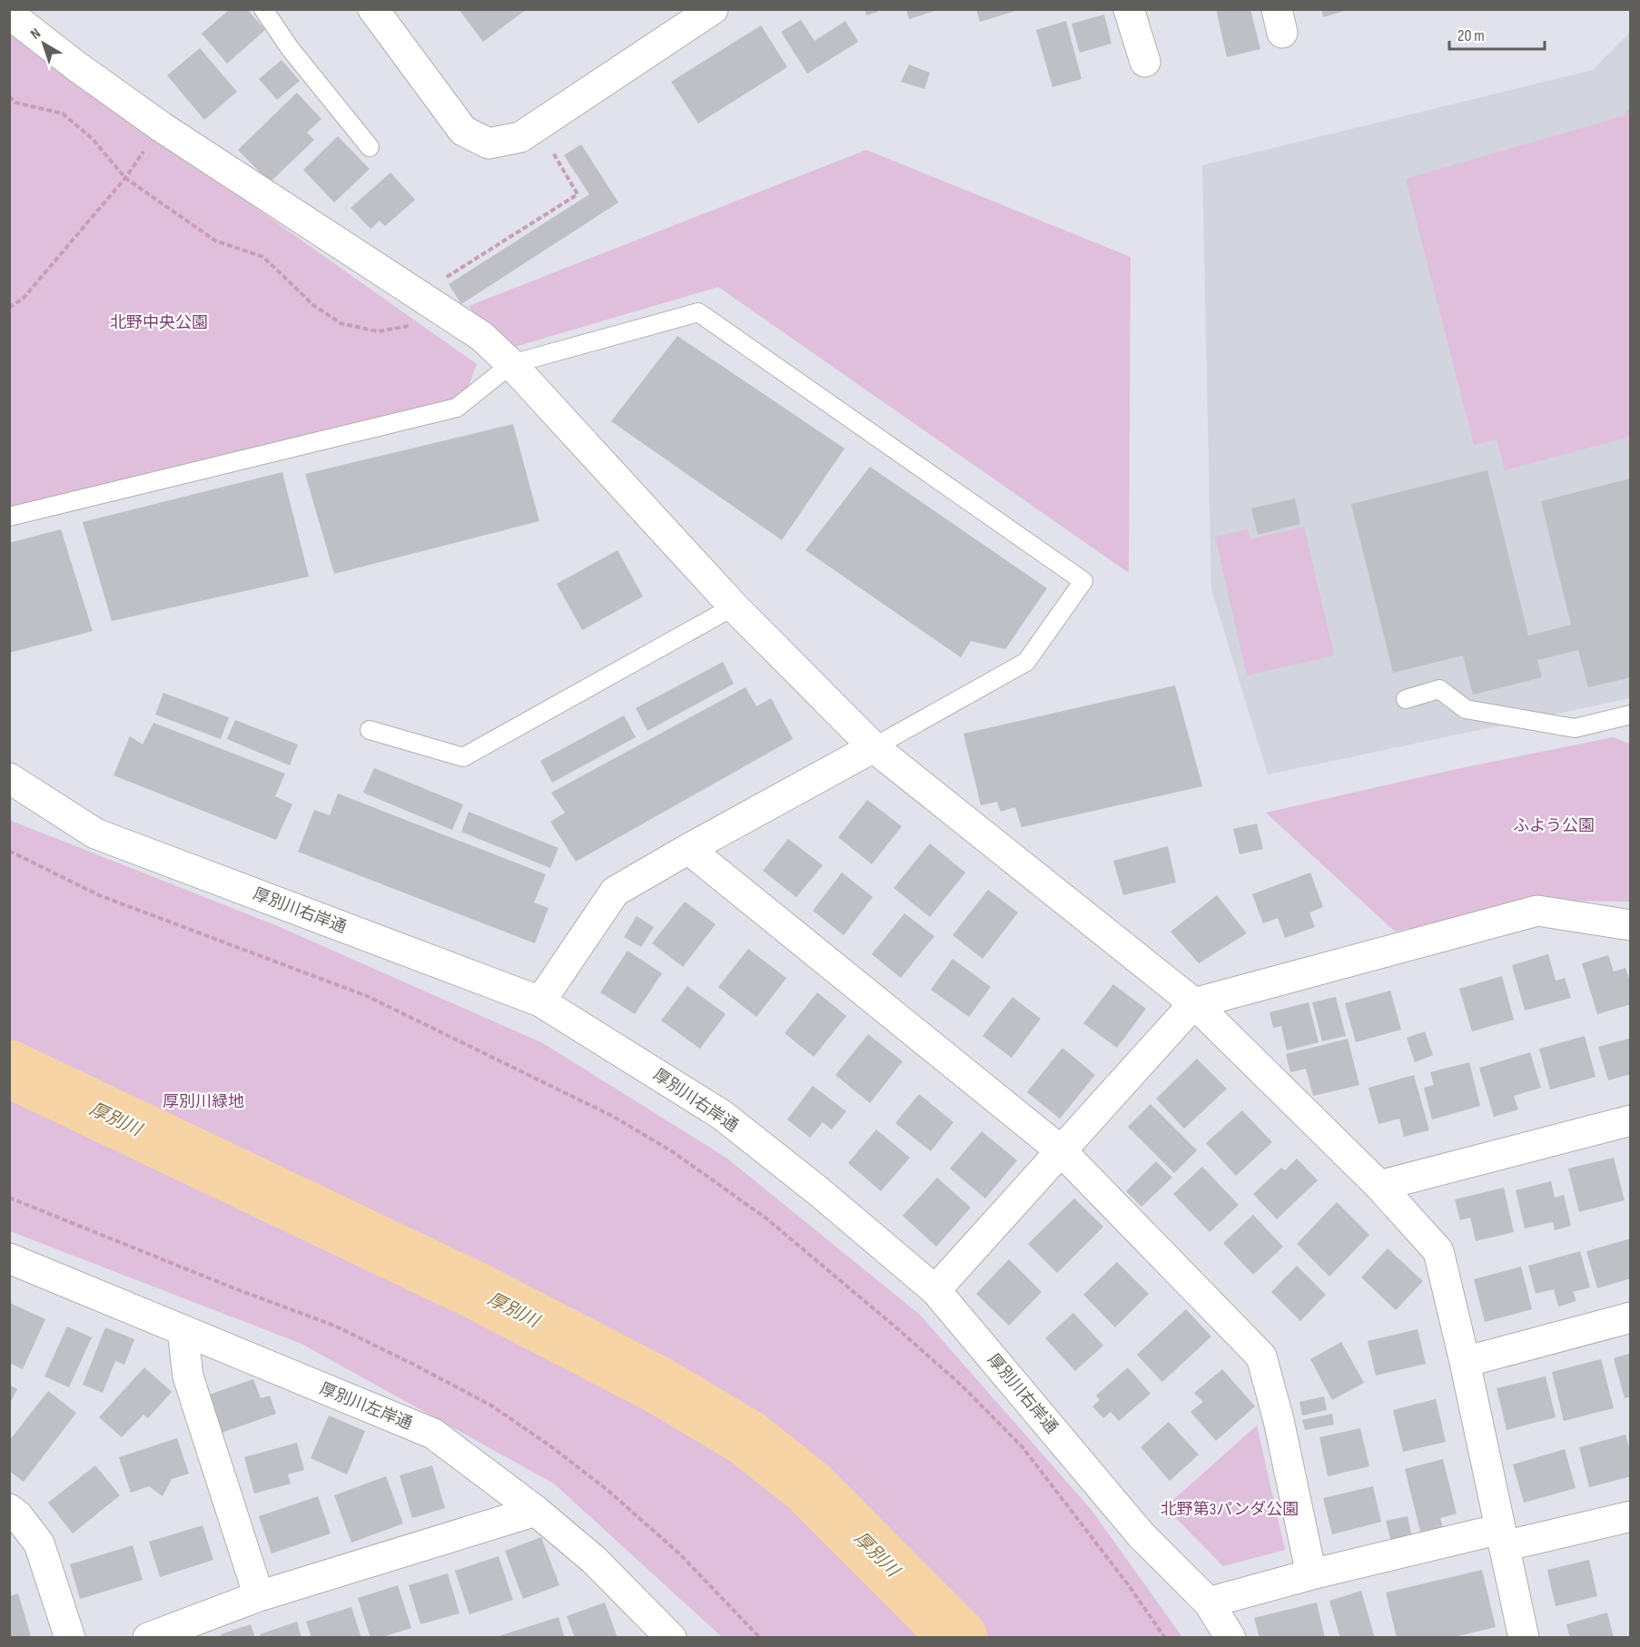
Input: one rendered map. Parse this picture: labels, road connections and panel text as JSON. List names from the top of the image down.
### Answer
{
  "streets": {
    "street": ["厚別川右岸通", "厚別川左岸通"]
  },
  "water": ["厚別川"],
  "parks": [
    "北野中央公園",
    "ふよう公園",
    "厚別川緑地",
    "北野第3パンダ公園"
  ],
  "scale_bar": "20 m",
  "north": "top left"
}
